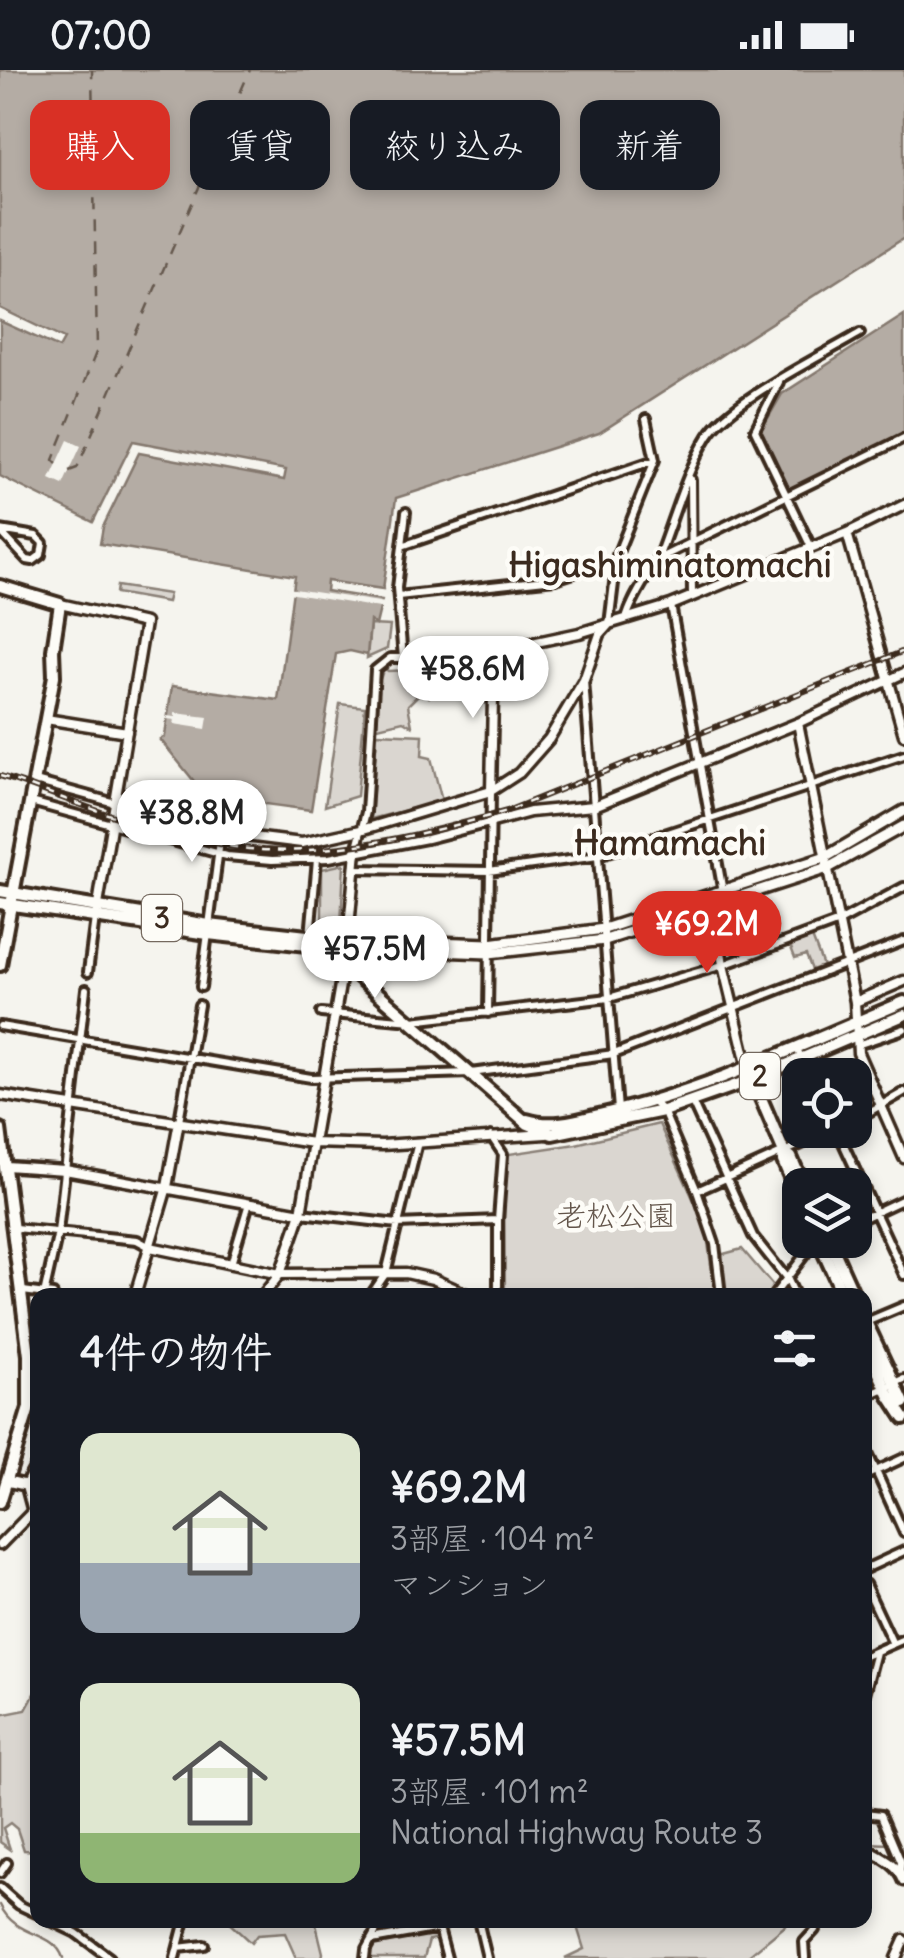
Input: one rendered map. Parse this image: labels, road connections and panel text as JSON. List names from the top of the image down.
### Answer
{
  "streets": {
    "main road": ["3", "2"]
  },
  "districts": ["Higashiminatomachi", "Hamamachi"],
  "parks": ["老松公園"],
  "page": {
    "status": "07:00",
    "chip": [
      "購入",
      "賃貸",
      "絞り込み",
      "新着"
    ],
    "price": [
      "¥58.6M",
      "¥38.8M",
      "¥69.2M",
      "¥57.5M"
    ],
    "heading": "4件の物件",
    "list": [
      {
        "name": "¥69.2M",
        "note": "3部屋 · 104 m² · マンション"
      },
      {
        "name": "¥57.5M",
        "note": "3部屋 · 101 m² · National Highway Route 3"
      }
    ]
  }
}
